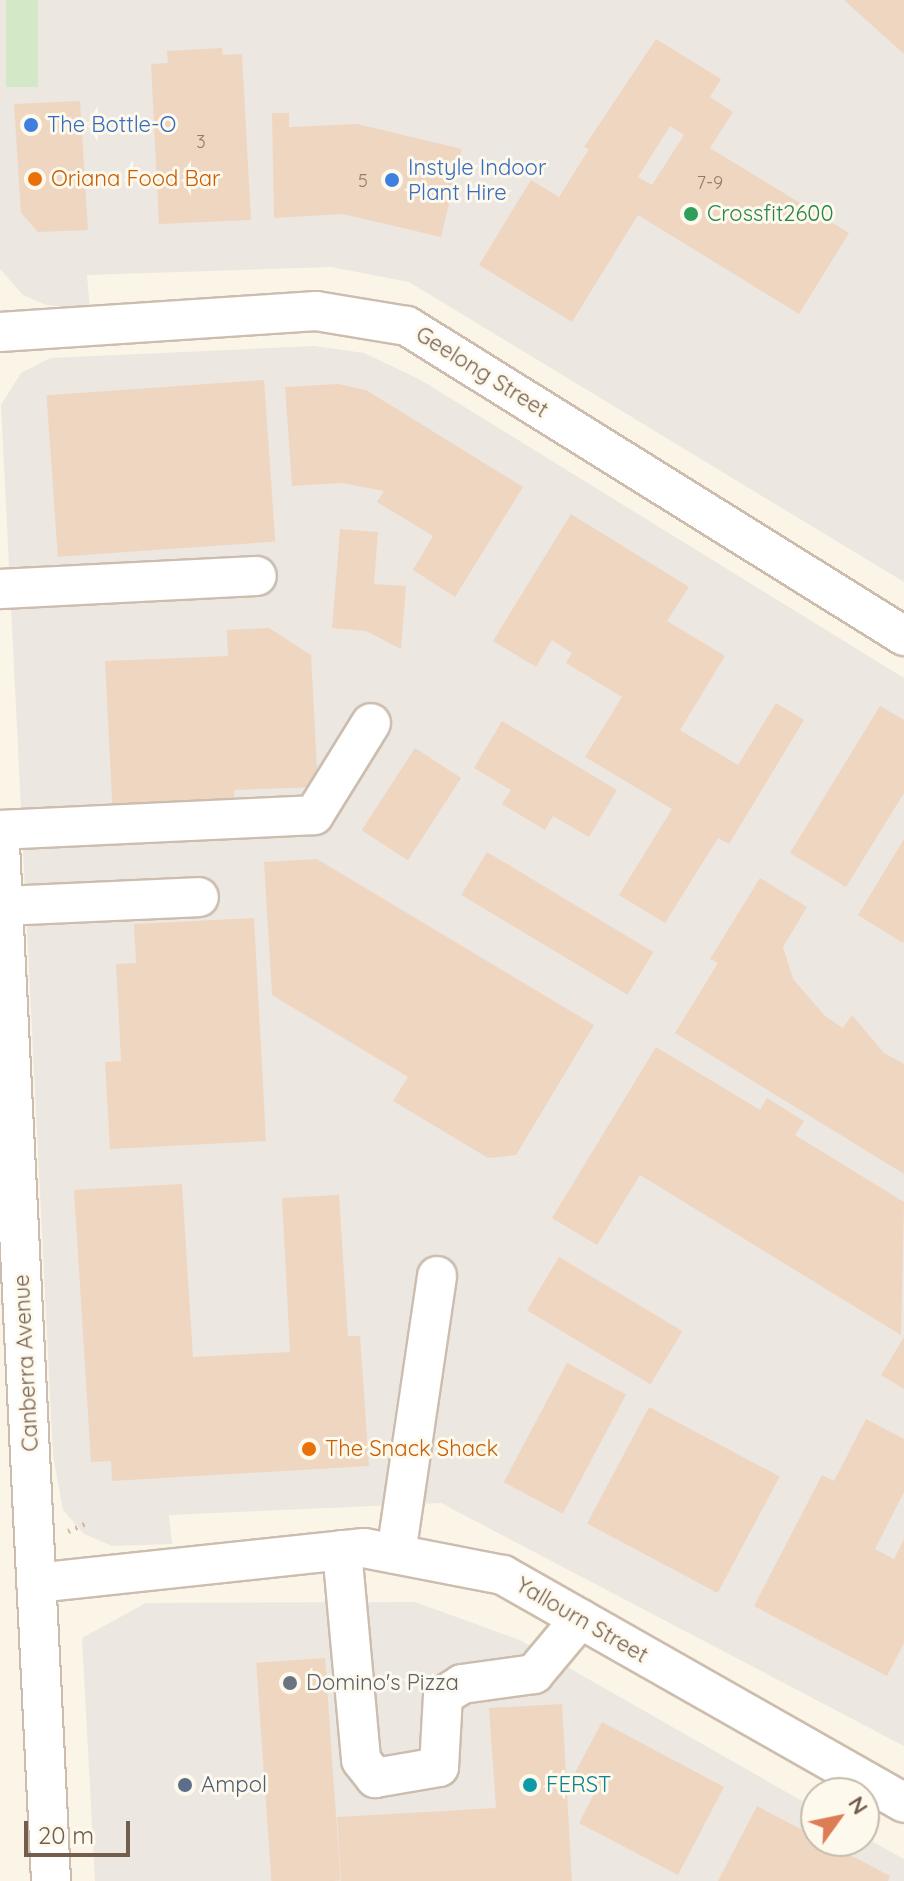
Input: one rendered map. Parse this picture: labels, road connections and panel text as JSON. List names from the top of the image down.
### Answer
{
  "streets": {
    "street": ["Geelong Street", "Canberra Avenue", "Yallourn Street"]
  },
  "crossings": [
    ["Canberra Avenue", "Yallourn Street"]
  ],
  "places": [
    "The Bottle-O",
    "Oriana Food Bar",
    "Instyle Indoor Plant Hire",
    "Crossfit2600",
    "The Snack Shack",
    "Domino's Pizza",
    "Ampol",
    "FERST"
  ],
  "house_numbers": ["3", "5", "7-9"],
  "scale_bar": "20 m",
  "north": "top right"
}
